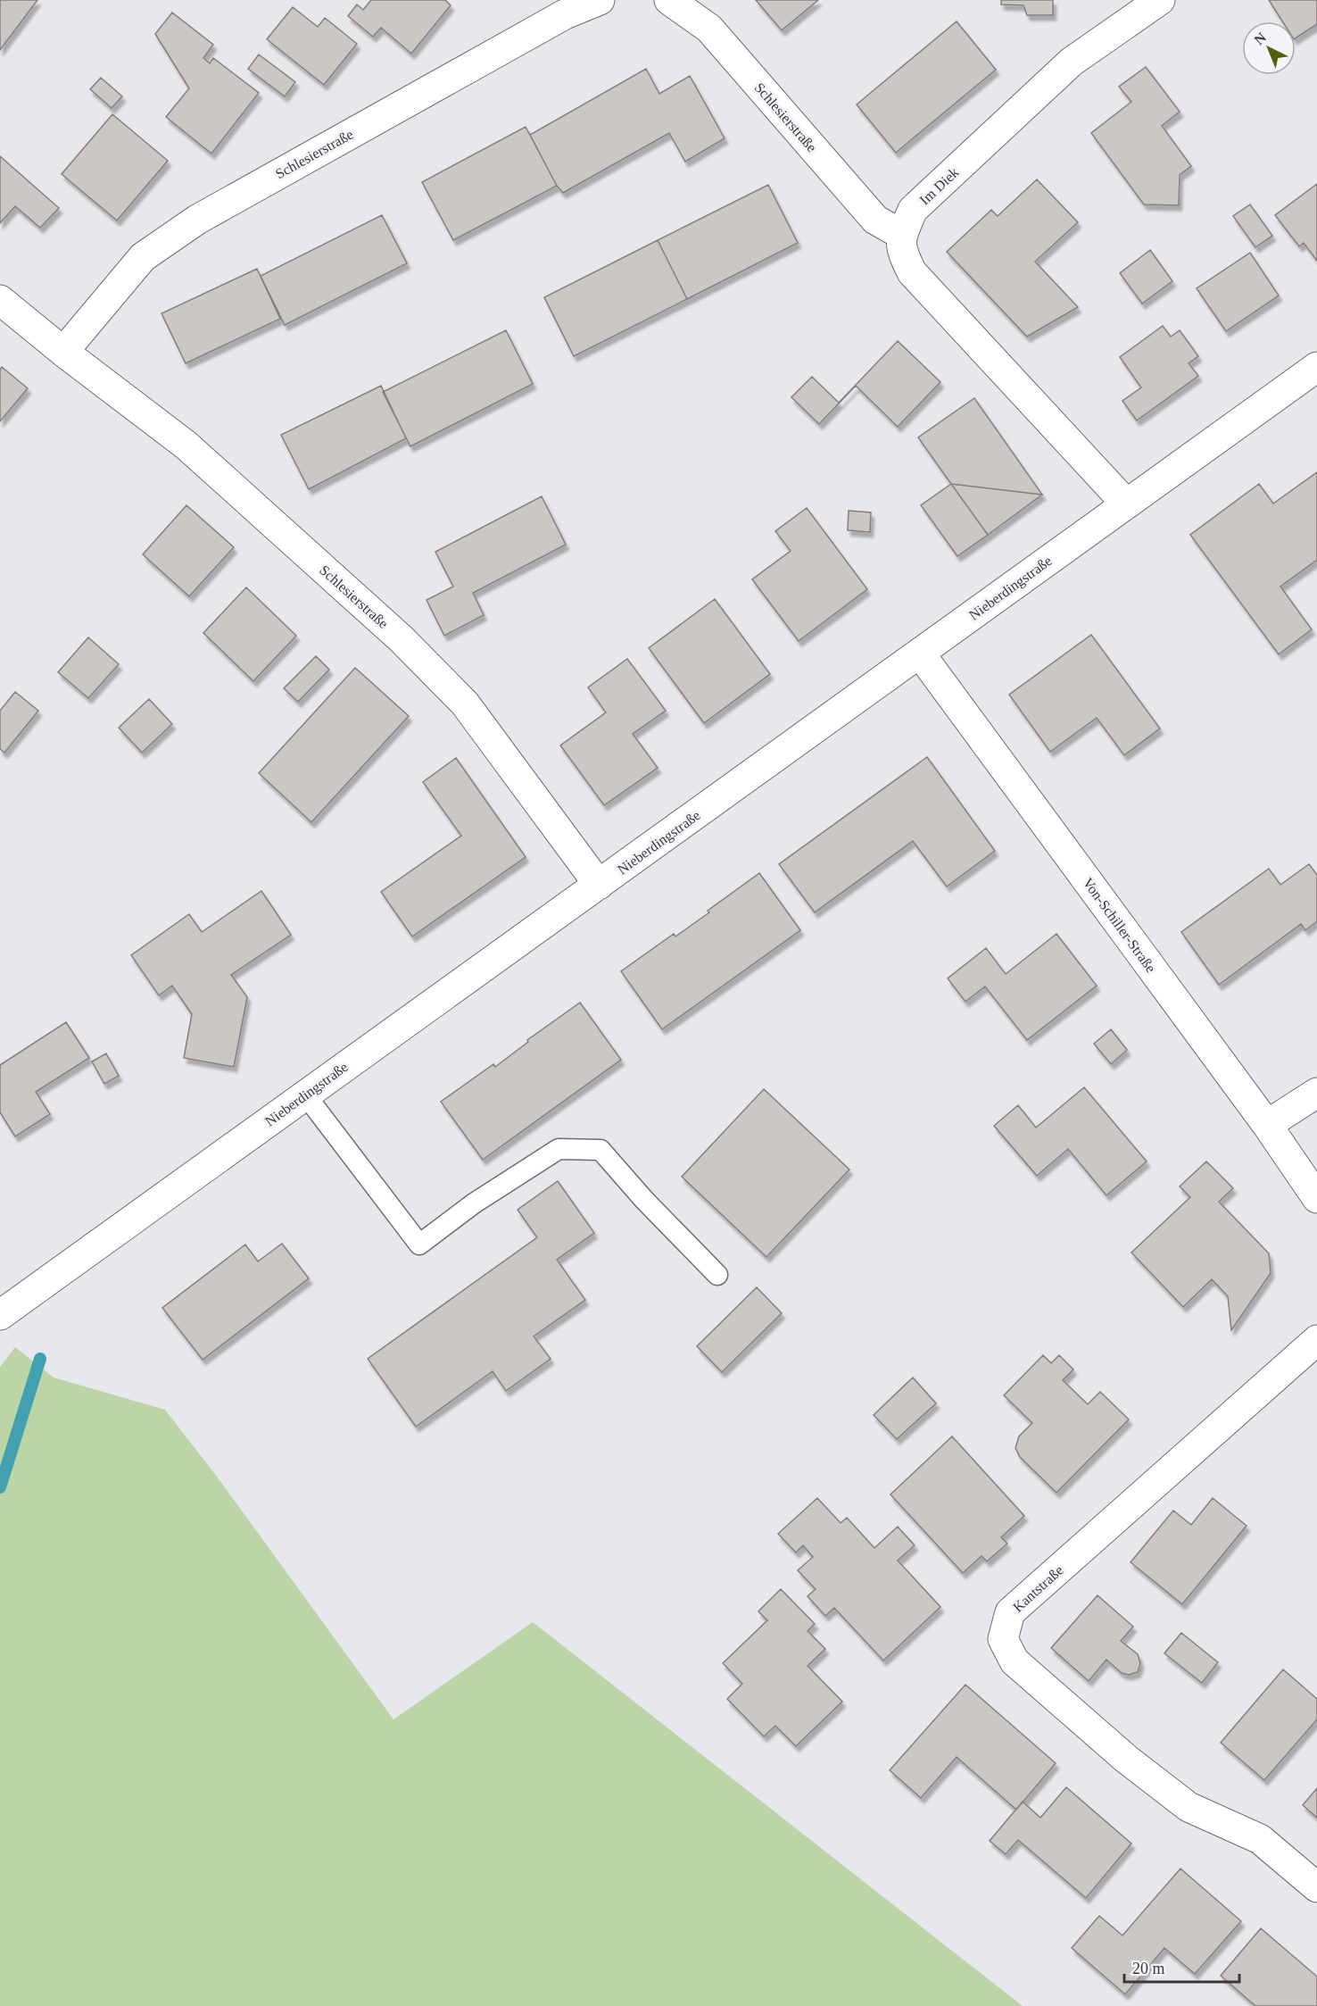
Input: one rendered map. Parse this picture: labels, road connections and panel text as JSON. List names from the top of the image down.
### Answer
{
  "streets": {
    "street": [
      "Schlesierstraße",
      "Im Diek",
      "Nieberdingstraße",
      "Von-Schiller-Straße",
      "Kantstraße"
    ]
  },
  "crossings": [
    ["Schlesierstraße", "Im Diek"],
    ["Schlesierstraße", "Nieberdingstraße"],
    ["Nieberdingstraße", "Von-Schiller-Straße"]
  ],
  "scale_bar": "20 m",
  "north": "top left"
}
